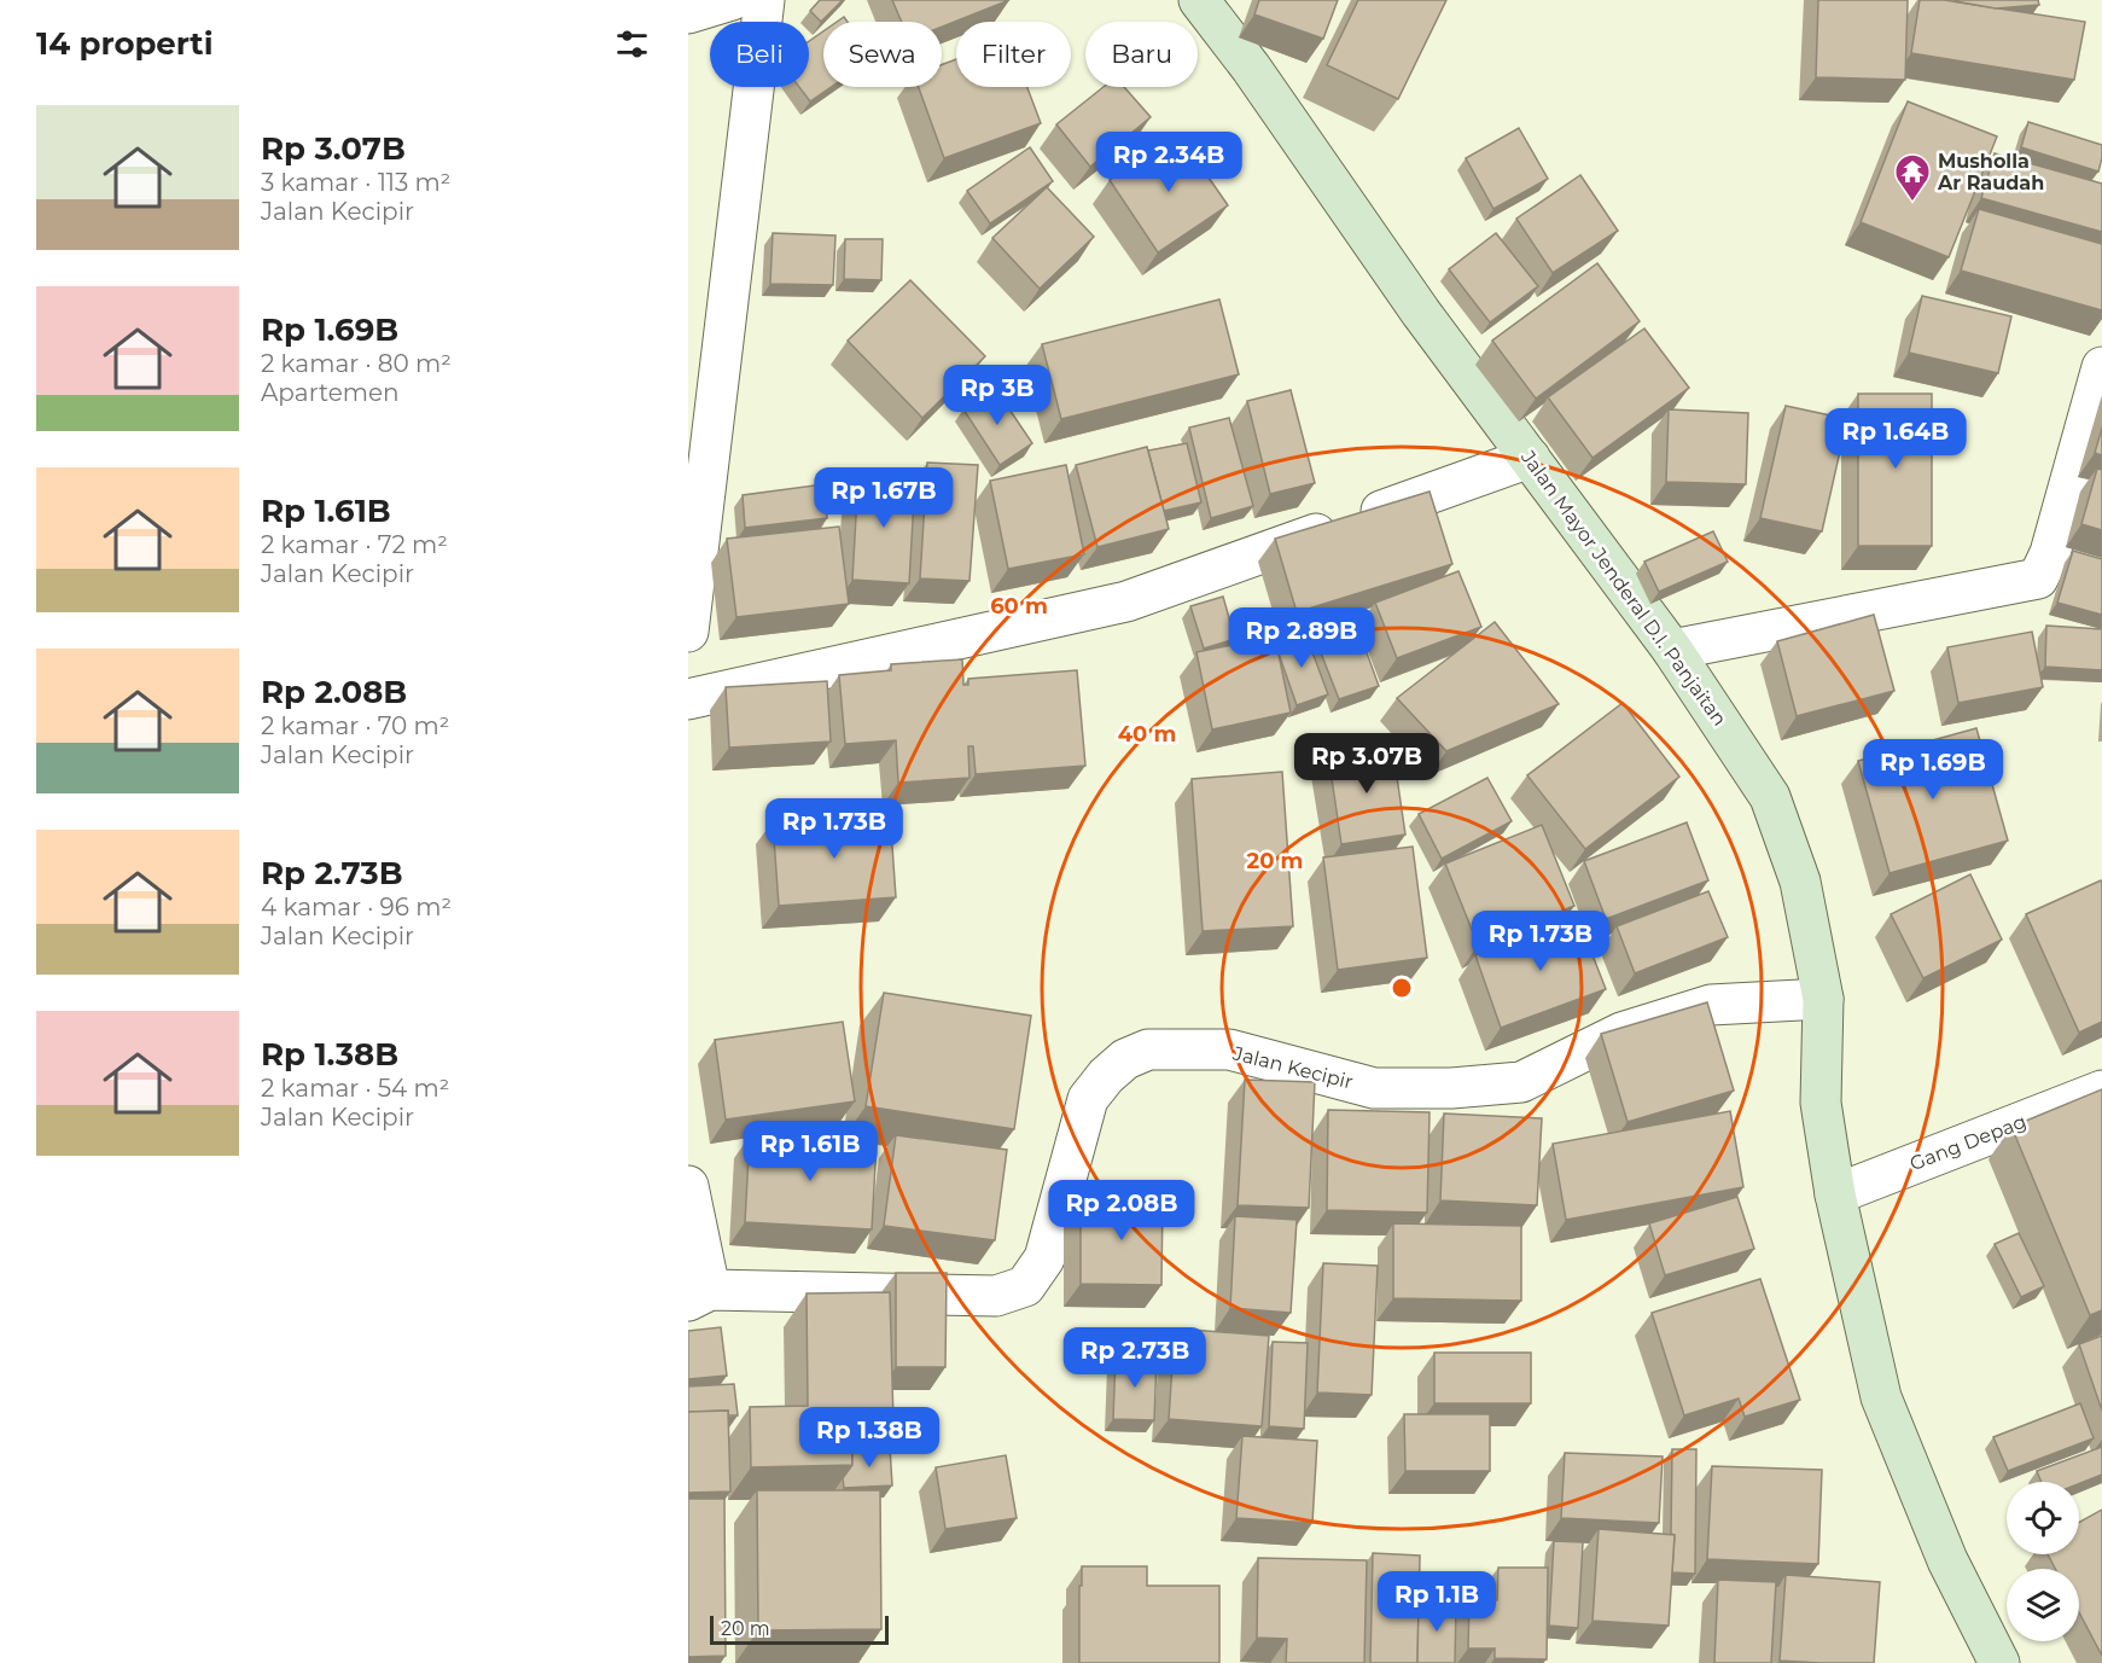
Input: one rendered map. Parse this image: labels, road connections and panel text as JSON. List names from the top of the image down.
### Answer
{
  "streets": {
    "main road": ["Jalan Mayor Jenderal D.I. Panjaitan"],
    "street": ["Jalan Kecipir", "Gang Depag"]
  },
  "crossings": [
    ["Jalan Mayor Jenderal D.I. Panjaitan", "Jalan Kecipir"],
    ["Jalan Mayor Jenderal D.I. Panjaitan", "Gang Depag"]
  ],
  "places": {
    "temple": ["Musholla Ar Raudah"]
  },
  "scale_bar": "20 m",
  "page": {
    "heading": "14 properti",
    "chip": [
      "Beli",
      "Sewa",
      "Filter",
      "Baru"
    ],
    "list": [
      {
        "name": "Rp 3.07B",
        "note": "3 kamar · 113 m² · Jalan Kecipir"
      },
      {
        "name": "Rp 1.69B",
        "note": "2 kamar · 80 m² · Apartemen"
      },
      {
        "name": "Rp 1.61B",
        "note": "2 kamar · 72 m² · Jalan Kecipir"
      },
      {
        "name": "Rp 2.08B",
        "note": "2 kamar · 70 m² · Jalan Kecipir"
      },
      {
        "name": "Rp 2.73B",
        "note": "4 kamar · 96 m² · Jalan Kecipir"
      },
      {
        "name": "Rp 1.38B",
        "note": "2 kamar · 54 m² · Jalan Kecipir"
      }
    ],
    "price": [
      "Rp 2.34B",
      "Rp 3B",
      "Rp 1.64B",
      "Rp 1.67B",
      "Rp 2.89B",
      "Rp 3.07B",
      "Rp 1.69B",
      "Rp 1.73B",
      "Rp 1.73B",
      "Rp 1.61B",
      "Rp 2.08B",
      "Rp 2.73B",
      "Rp 1.38B",
      "Rp 1.1B"
    ],
    "scale": "20 m"
  },
  "rings": ["60 m", "40 m", "20 m"]
}
